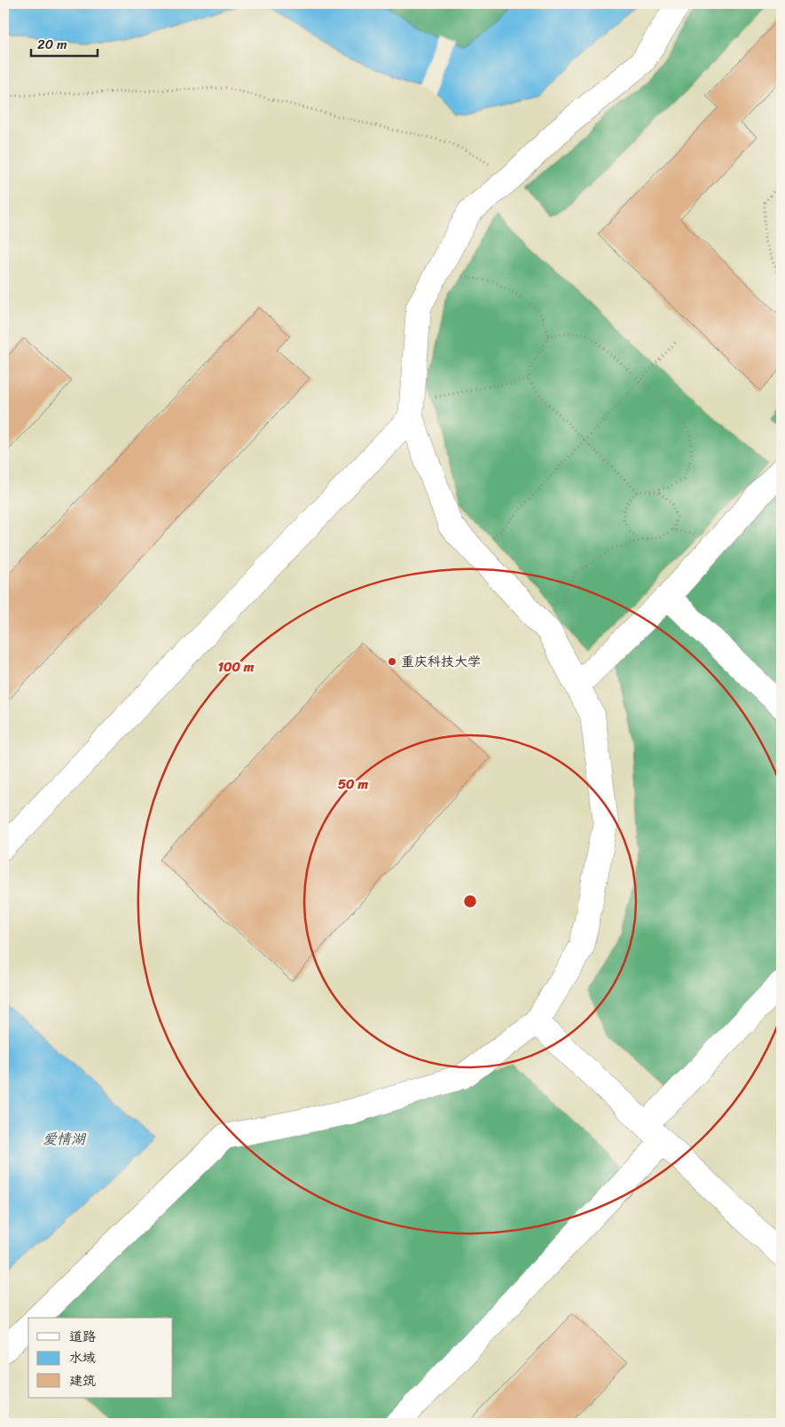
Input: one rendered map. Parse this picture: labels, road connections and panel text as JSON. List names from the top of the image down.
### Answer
{
  "water": ["爱情湖"],
  "places": ["重庆科技大学"],
  "legend": ["道路", "水域", "建筑"],
  "scale_bar": "20 m",
  "rings": ["100 m", "50 m"]
}
